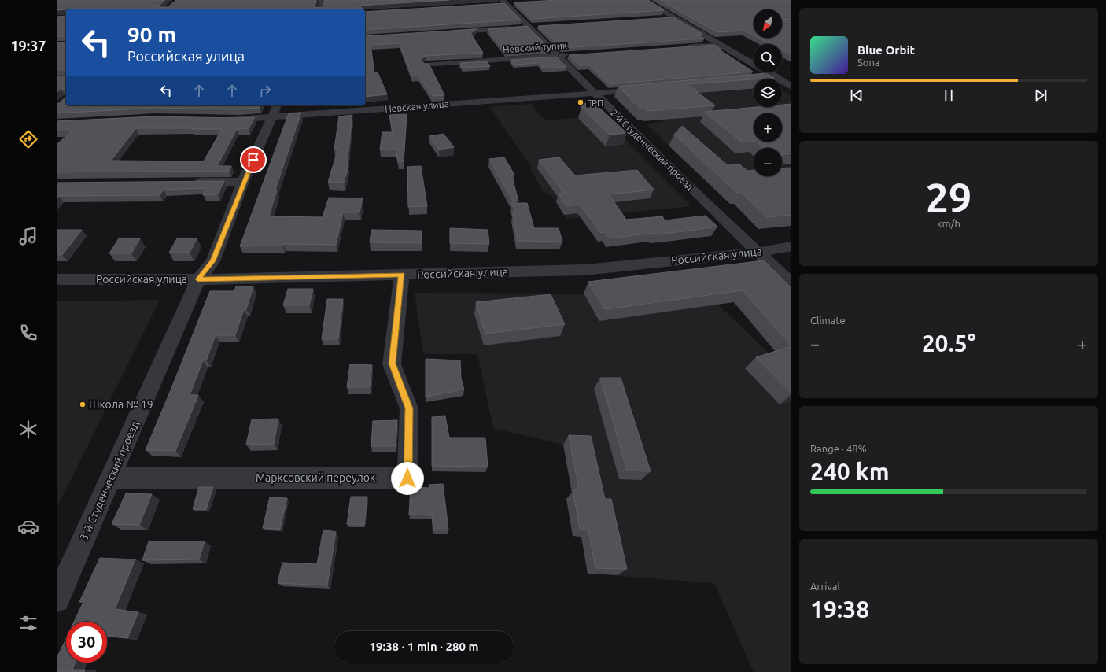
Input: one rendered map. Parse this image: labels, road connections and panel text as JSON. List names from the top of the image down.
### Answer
{
  "streets": {
    "street": [
      "Невский тупик",
      "Невская улица",
      "2-й Студенческий проезд",
      "Российская улица",
      "Марксовский переулок",
      "3-й Студенческий проезд"
    ]
  },
  "crossings": [
    ["Невский тупик", "2-й Студенческий проезд"],
    ["Невская улица", "2-й Студенческий проезд"],
    ["Невская улица", "3-й Студенческий проезд"],
    ["2-й Студенческий проезд", "Российская улица"],
    ["Российская улица", "Марксовский переулок"],
    ["Российская улица", "3-й Студенческий проезд"],
    ["Марксовский переулок", "3-й Студенческий проезд"]
  ],
  "places": ["ГРП", "Школа № 19"],
  "north": "bottom left",
  "page": {
    "tabs": "19:37",
    "map_buttons": ["+", "−"],
    "turn": ["90 m", "Российская улица"],
    "song": ["Blue Orbit", "Sona"],
    "tile": [
      ["29", "km/h"],
      "Climate",
      ["Range · 48%", "240 km"],
      ["Arrival", "19:38"]
    ],
    "heat": ["−", "20.5°", "+"],
    "limit": "30",
    "trip": "19:38 · 1 min · 280 m"
  }
}
